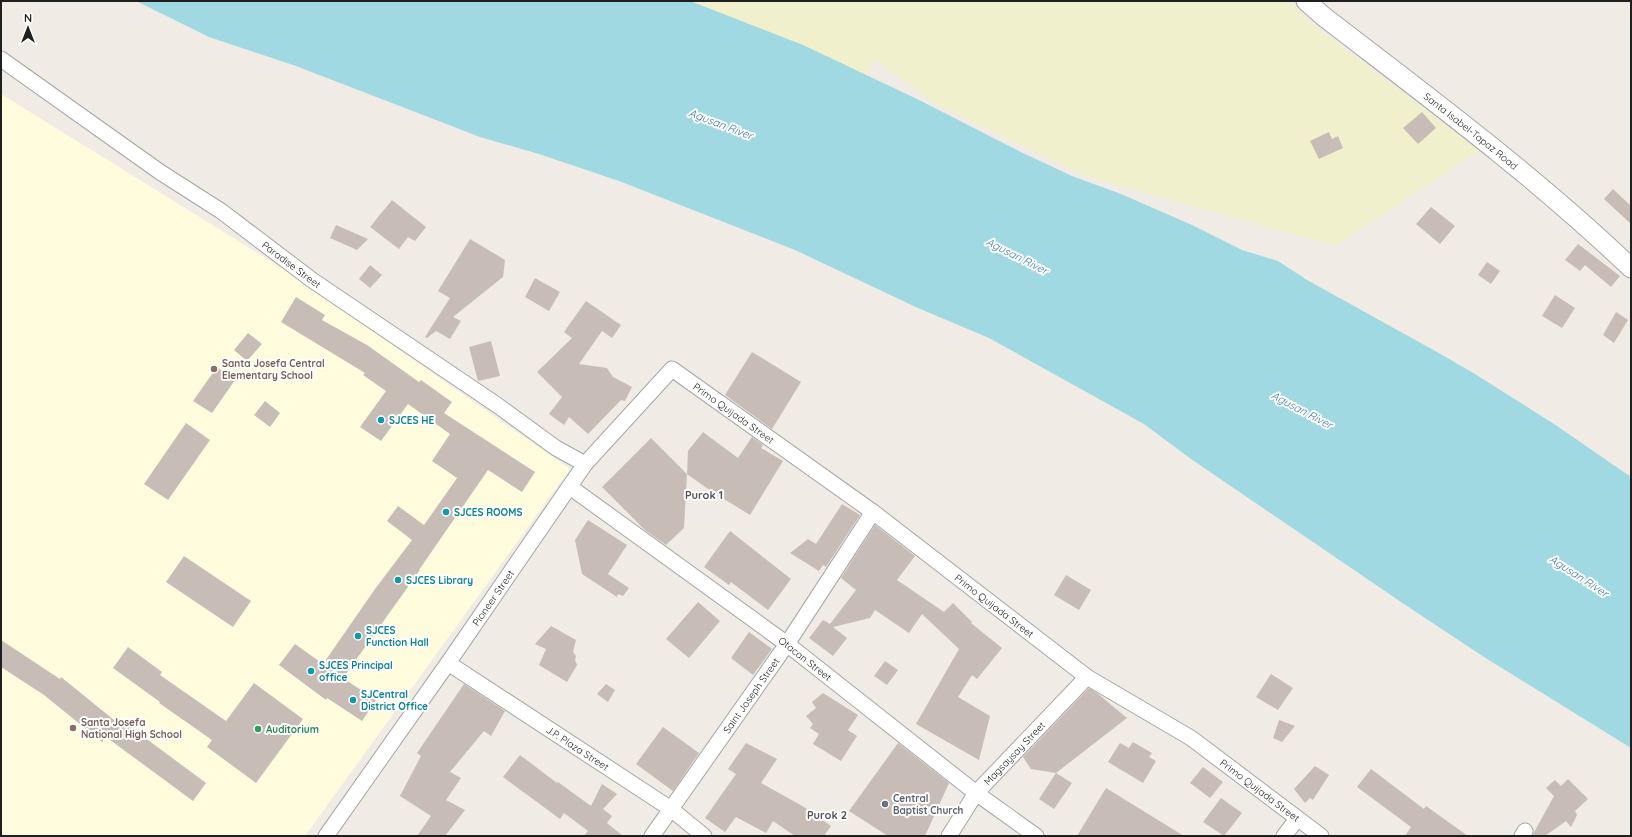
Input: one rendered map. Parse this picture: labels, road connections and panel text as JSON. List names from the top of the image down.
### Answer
{
  "streets": {
    "street": [
      "Santa Isabel-Tapaz Road",
      "Paradise Street",
      "Primo Quijada Street",
      "Pioneer Street",
      "Otacan Street",
      "Saint Joseph Street",
      "J.P. Plaza Street",
      "Magsaysay Street"
    ]
  },
  "crossings": [
    ["Paradise Street", "Pioneer Street"],
    ["Primo Quijada Street", "Pioneer Street"],
    ["Primo Quijada Street", "Saint Joseph Street"],
    ["Primo Quijada Street", "Magsaysay Street"],
    ["Pioneer Street", "Otacan Street"],
    ["Pioneer Street", "J.P. Plaza Street"],
    ["Otacan Street", "Saint Joseph Street"],
    ["Otacan Street", "Magsaysay Street"],
    ["Saint Joseph Street", "J.P. Plaza Street"]
  ],
  "districts": ["Purok 1", "Purok 2"],
  "water": ["Agusan River"],
  "places": [
    "Santa Josefa Central Elementary School",
    "SJCES HE",
    "SJCES ROOMS",
    "SJCES Library",
    "SJCES Function Hall",
    "SJCES Principal office",
    "SJCentral District Office",
    "Santa Josefa National High School",
    "Auditorium",
    "Central Baptist Church"
  ],
  "north": "top"
}
